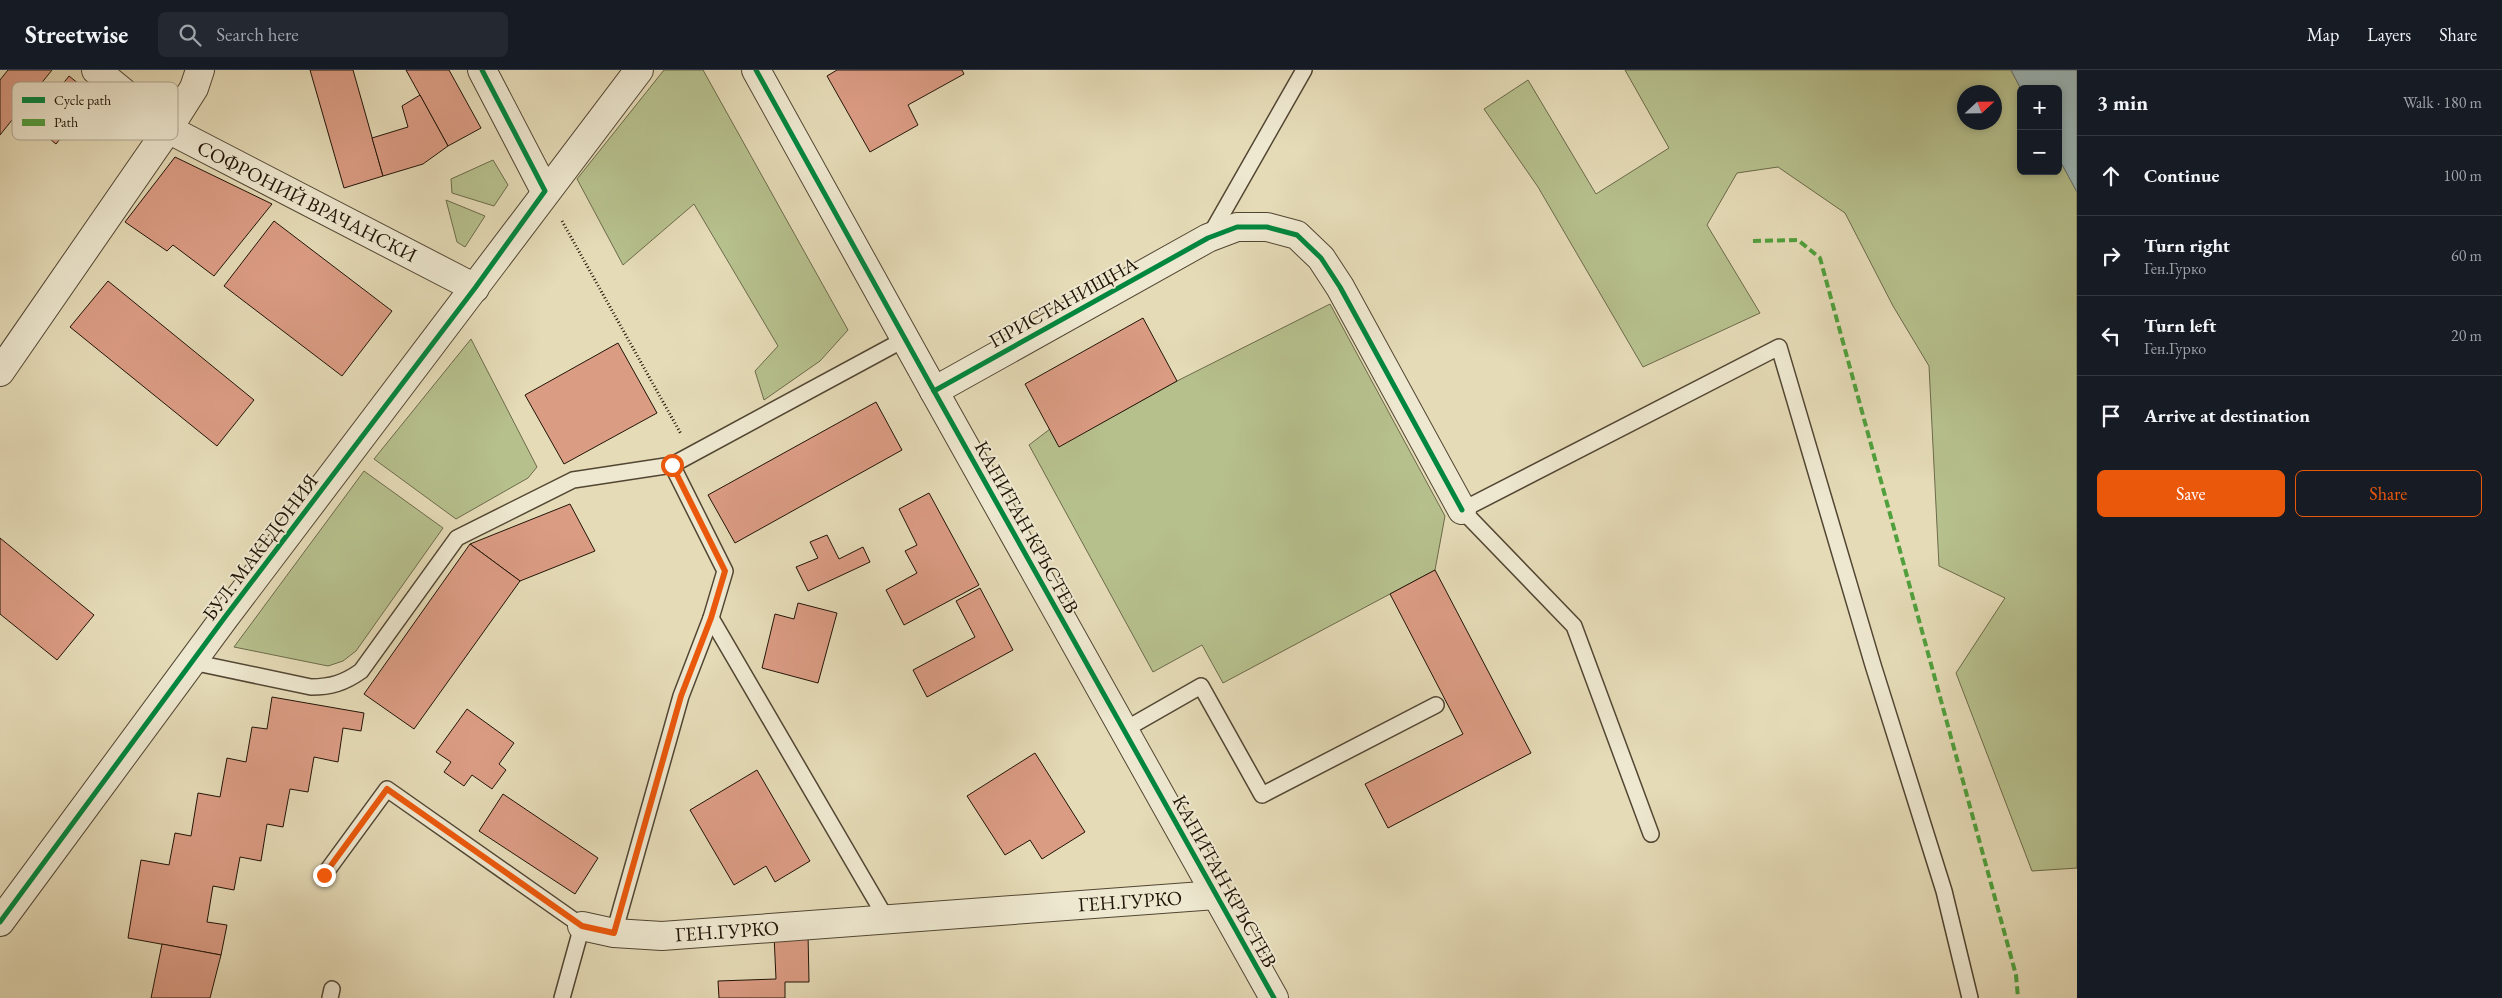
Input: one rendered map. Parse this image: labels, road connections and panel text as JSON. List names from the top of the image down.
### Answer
{
  "streets": {
    "street": [
      "СОФРОНИЙ ВРАЧАНСКИ",
      "ПРИСТАНИЩНА",
      "КАПИТАН КРЪСТЕВ",
      "БУЛ. МАКЕДОНИЯ",
      "ГЕН.ГУРКО"
    ]
  },
  "crossings": [
    ["СОФРОНИЙ ВРАЧАНСКИ", "БУЛ. МАКЕДОНИЯ"],
    ["ПРИСТАНИЩНА", "КАПИТАН КРЪСТЕВ"],
    ["КАПИТАН КРЪСТЕВ", "ГЕН.ГУРКО"]
  ],
  "legend": ["Cycle path", "Path"],
  "north": "right",
  "page": {
    "header": "Streetwise",
    "search": "Search here",
    "nav": ["Map", "Layers", "Share"],
    "heading": ["3 min", "Walk · 180 m"],
    "map_buttons": ["+", "−"],
    "list": [
      ["Continue", "100 m"],
      ["Turn right", "Ген.Гурко", "60 m"],
      ["Turn left", "Ген.Гурко", "20 m"],
      "Arrive at destination"
    ],
    "buttons": ["Save", "Share"]
  }
}
